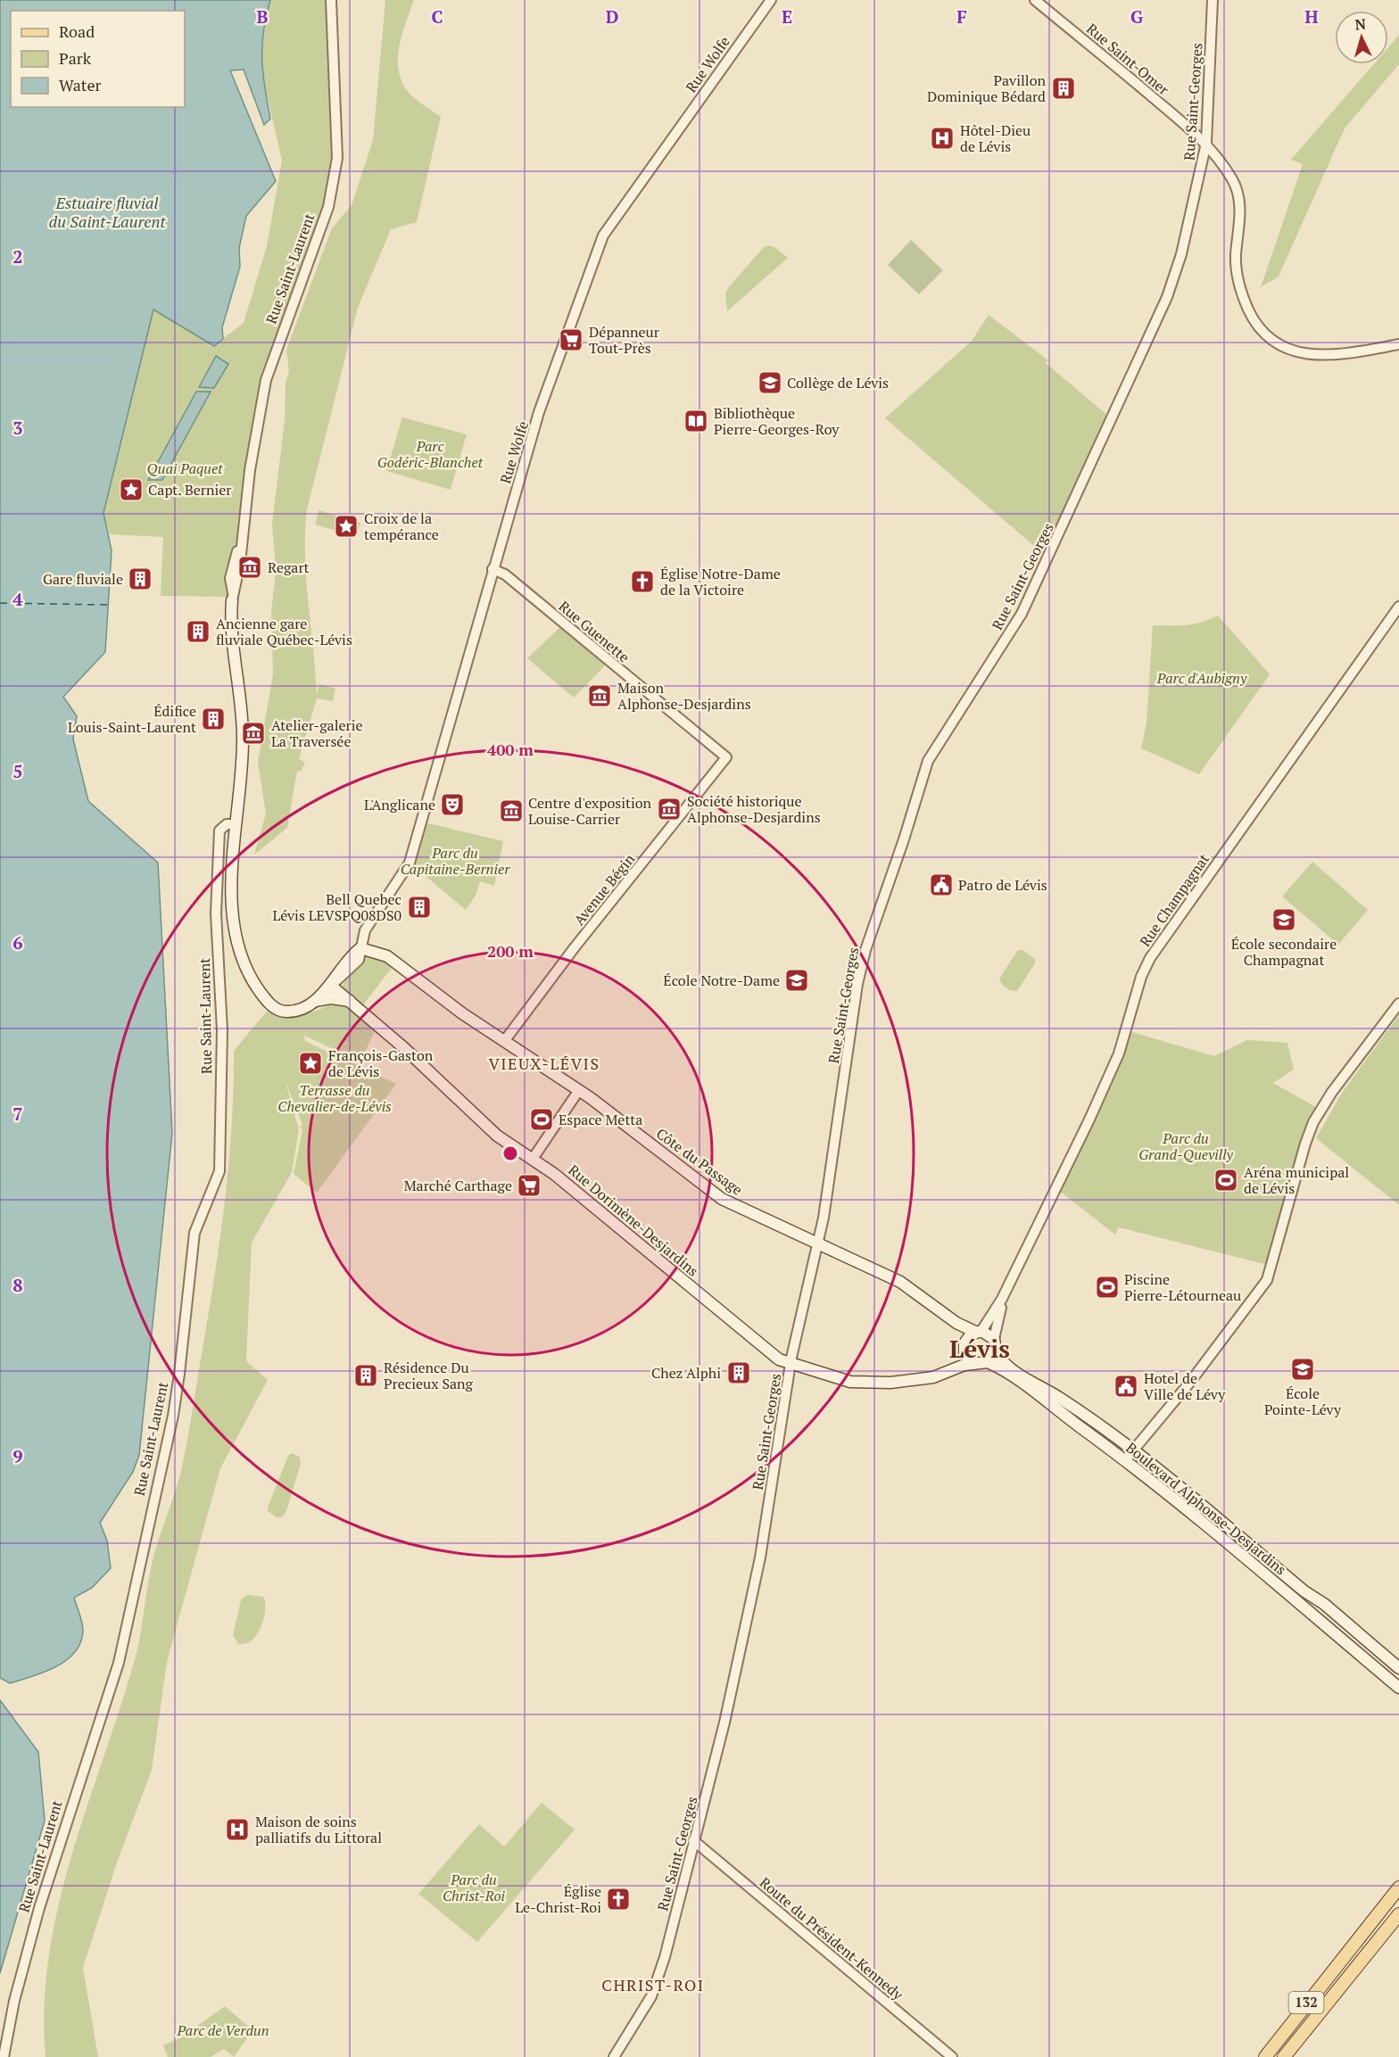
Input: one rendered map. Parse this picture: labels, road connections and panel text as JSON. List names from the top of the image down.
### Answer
{
  "streets": {
    "main road": [
      "Rue Saint-Laurent",
      "Côte du Passage",
      "Rue Dorimène-Desjardins",
      "Boulevard Alphonse-Desjardins",
      "132"
    ],
    "street": [
      "Rue Saint-Omer",
      "Rue Wolfe",
      "Rue Saint-Georges",
      "Rue Guenette",
      "Avenue Bégin",
      "Rue Champagnat",
      "Route du Président-Kennedy"
    ]
  },
  "crossings": [
    ["Rue Saint-Omer", "Rue Saint-Georges"],
    ["Rue Wolfe", "Rue Guenette"],
    ["Rue Wolfe", "Côte du Passage"],
    ["Rue Saint-Georges", "Côte du Passage"],
    ["Rue Saint-Georges", "Rue Dorimène-Desjardins"],
    ["Rue Saint-Georges", "Route du Président-Kennedy"],
    ["Rue Guenette", "Avenue Bégin"],
    ["Avenue Bégin", "Côte du Passage"],
    ["Rue Champagnat", "Rue Dorimène-Desjardins"],
    ["Rue Champagnat", "Boulevard Alphonse-Desjardins"],
    ["Rue Dorimène-Desjardins", "Boulevard Alphonse-Desjardins"]
  ],
  "districts": ["VIEUX-LÉVIS", "Lévis", "CHRIST-ROI"],
  "water": ["Estuaire fluvial du Saint-Laurent"],
  "parks": [
    "Parc Godéric-Blanchet",
    "Quai Paquet",
    "Parc d'Aubigny",
    "Parc du Capitaine-Bernier",
    "Terrasse du Chevalier-de-Lévis",
    "Parc du Grand-Quevilly",
    "Parc du Christ-Roi",
    "Parc de Verdun"
  ],
  "places": {
    "building": [
      "Pavillon Dominique Bédard",
      "Gare fluviale",
      "Ancienne gare fluviale Québec-Lévis",
      "Édifice Louis-Saint-Laurent",
      "Bell Quebec Lévis LEVSPQ08DS0",
      "Chez Alphi",
      "Résidence Du Precieux Sang"
    ],
    "hospital": ["Hôtel-Dieu de Lévis", "Maison de soins palliatifs du Littoral"],
    "supermarket": ["Dépanneur Tout-Près", "Marché Carthage"],
    "school or university": [
      "Collège de Lévis",
      "École secondaire Champagnat",
      "École Notre-Dame",
      "École Pointe-Lévy"
    ],
    "library": ["Bibliothèque Pierre-Georges-Roy"],
    "place": ["Capt. Bernier", "Croix de la tempérance", "François-Gaston de Lévis"],
    "museum": [
      "Regart",
      "Maison Alphonse-Desjardins",
      "Atelier-galerie La Traversée",
      "Société historique Alphonse-Desjardins",
      "Centre d'exposition Louise-Carrier"
    ],
    "church": ["Église Notre-Dame de la Victoire", "Église Le-Christ-Roi"],
    "theatre": ["L'Anglicane"],
    "public building": ["Patro de Lévis", "Hotel de Ville de Lévy"],
    "sports": ["Espace Metta", "Aréna municipal de Lévis", "Piscine Pierre-Létourneau"]
  },
  "legend": ["Road", "Park", "Water"],
  "north": "top",
  "grid": {
    "columns": [
      "B",
      "C",
      "D",
      "E",
      "F",
      "G",
      "H"
    ],
    "rows": [
      "2",
      "3",
      "4",
      "5",
      "6",
      "7",
      "8",
      "9"
    ]
  },
  "rings": ["400 m", "200 m"]
}
